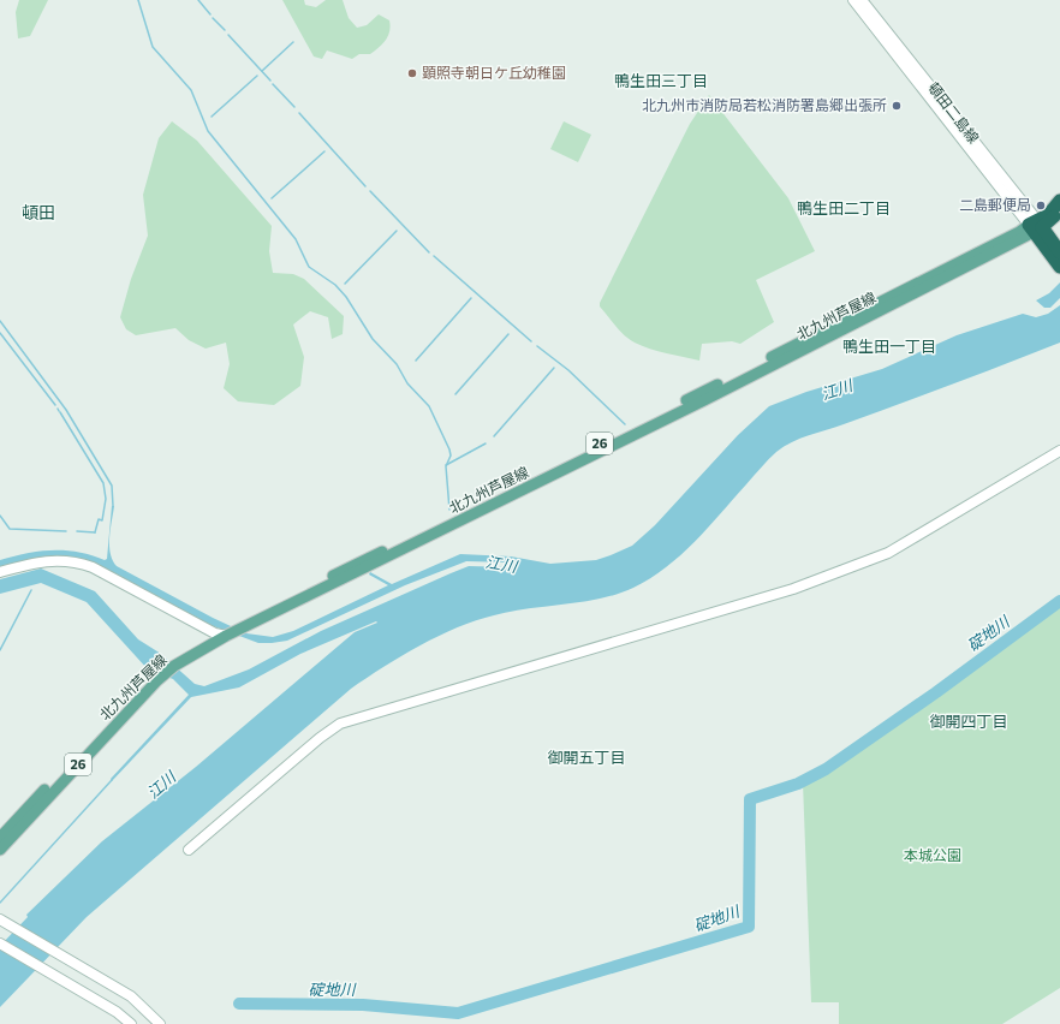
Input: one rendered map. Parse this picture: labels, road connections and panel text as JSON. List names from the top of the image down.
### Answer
{
  "streets": {
    "main road": ["北九州芦屋線", "26"],
    "street": ["頓田二島線"]
  },
  "crossings": [
    ["頓田二島線", "北九州芦屋線"]
  ],
  "districts": [
    "鴨生田三丁目",
    "鴨生田二丁目",
    "頓田",
    "鴨生田一丁目",
    "御開四丁目",
    "御開五丁目"
  ],
  "water": ["江川", "碇地川"],
  "parks": ["本城公園"],
  "places": ["顕照寺朝日ケ丘幼稚園", "北九州市消防局若松消防署島郷出張所", "二島郵便局"]
}
